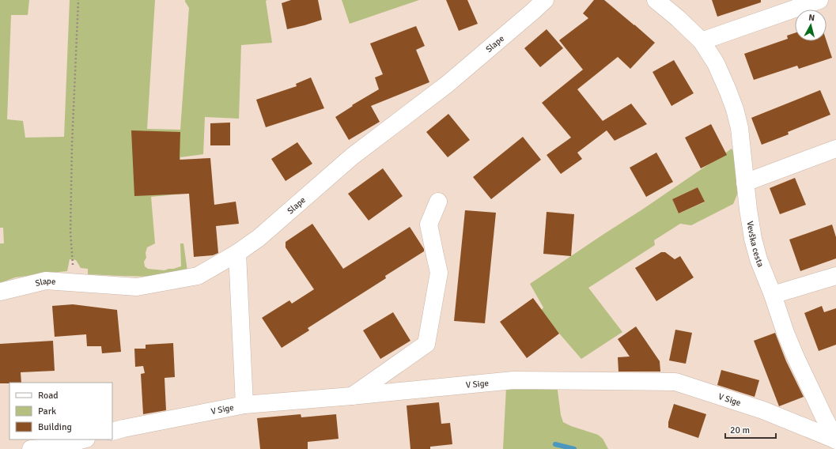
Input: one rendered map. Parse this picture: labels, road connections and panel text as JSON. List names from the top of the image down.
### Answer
{
  "streets": {
    "street": ["Slape", "Vevška cesta", "V Sige"]
  },
  "crossings": [
    ["Vevška cesta", "V Sige"]
  ],
  "legend": ["Road", "Park", "Building"],
  "scale_bar": "20 m",
  "north": "top"
}
